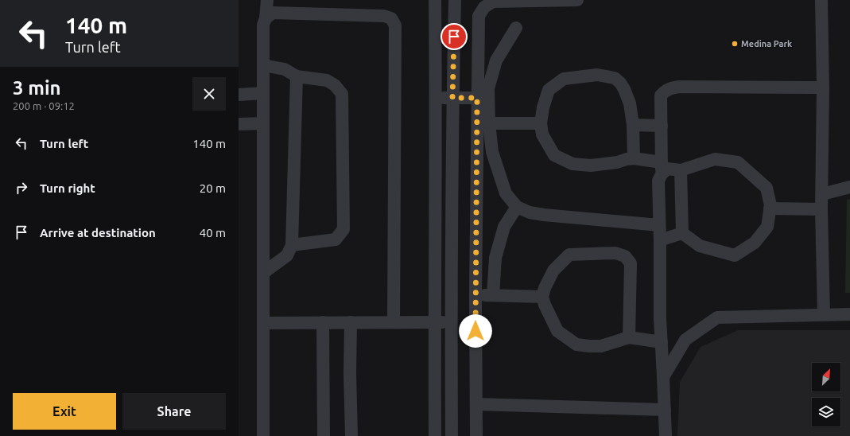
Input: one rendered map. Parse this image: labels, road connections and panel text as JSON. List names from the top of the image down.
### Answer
{
  "places": ["Medina Park"],
  "north": "top right",
  "page": {
    "turn": ["140 m", "Turn left"],
    "heading": ["3 min", "200 m · 09:12"],
    "list": [
      {
        "name": "Turn left",
        "value": "140 m"
      },
      {
        "name": "Turn right",
        "value": "20 m"
      },
      {
        "name": "Arrive at destination",
        "value": "40 m"
      }
    ],
    "buttons": ["Exit", "Share"]
  }
}
